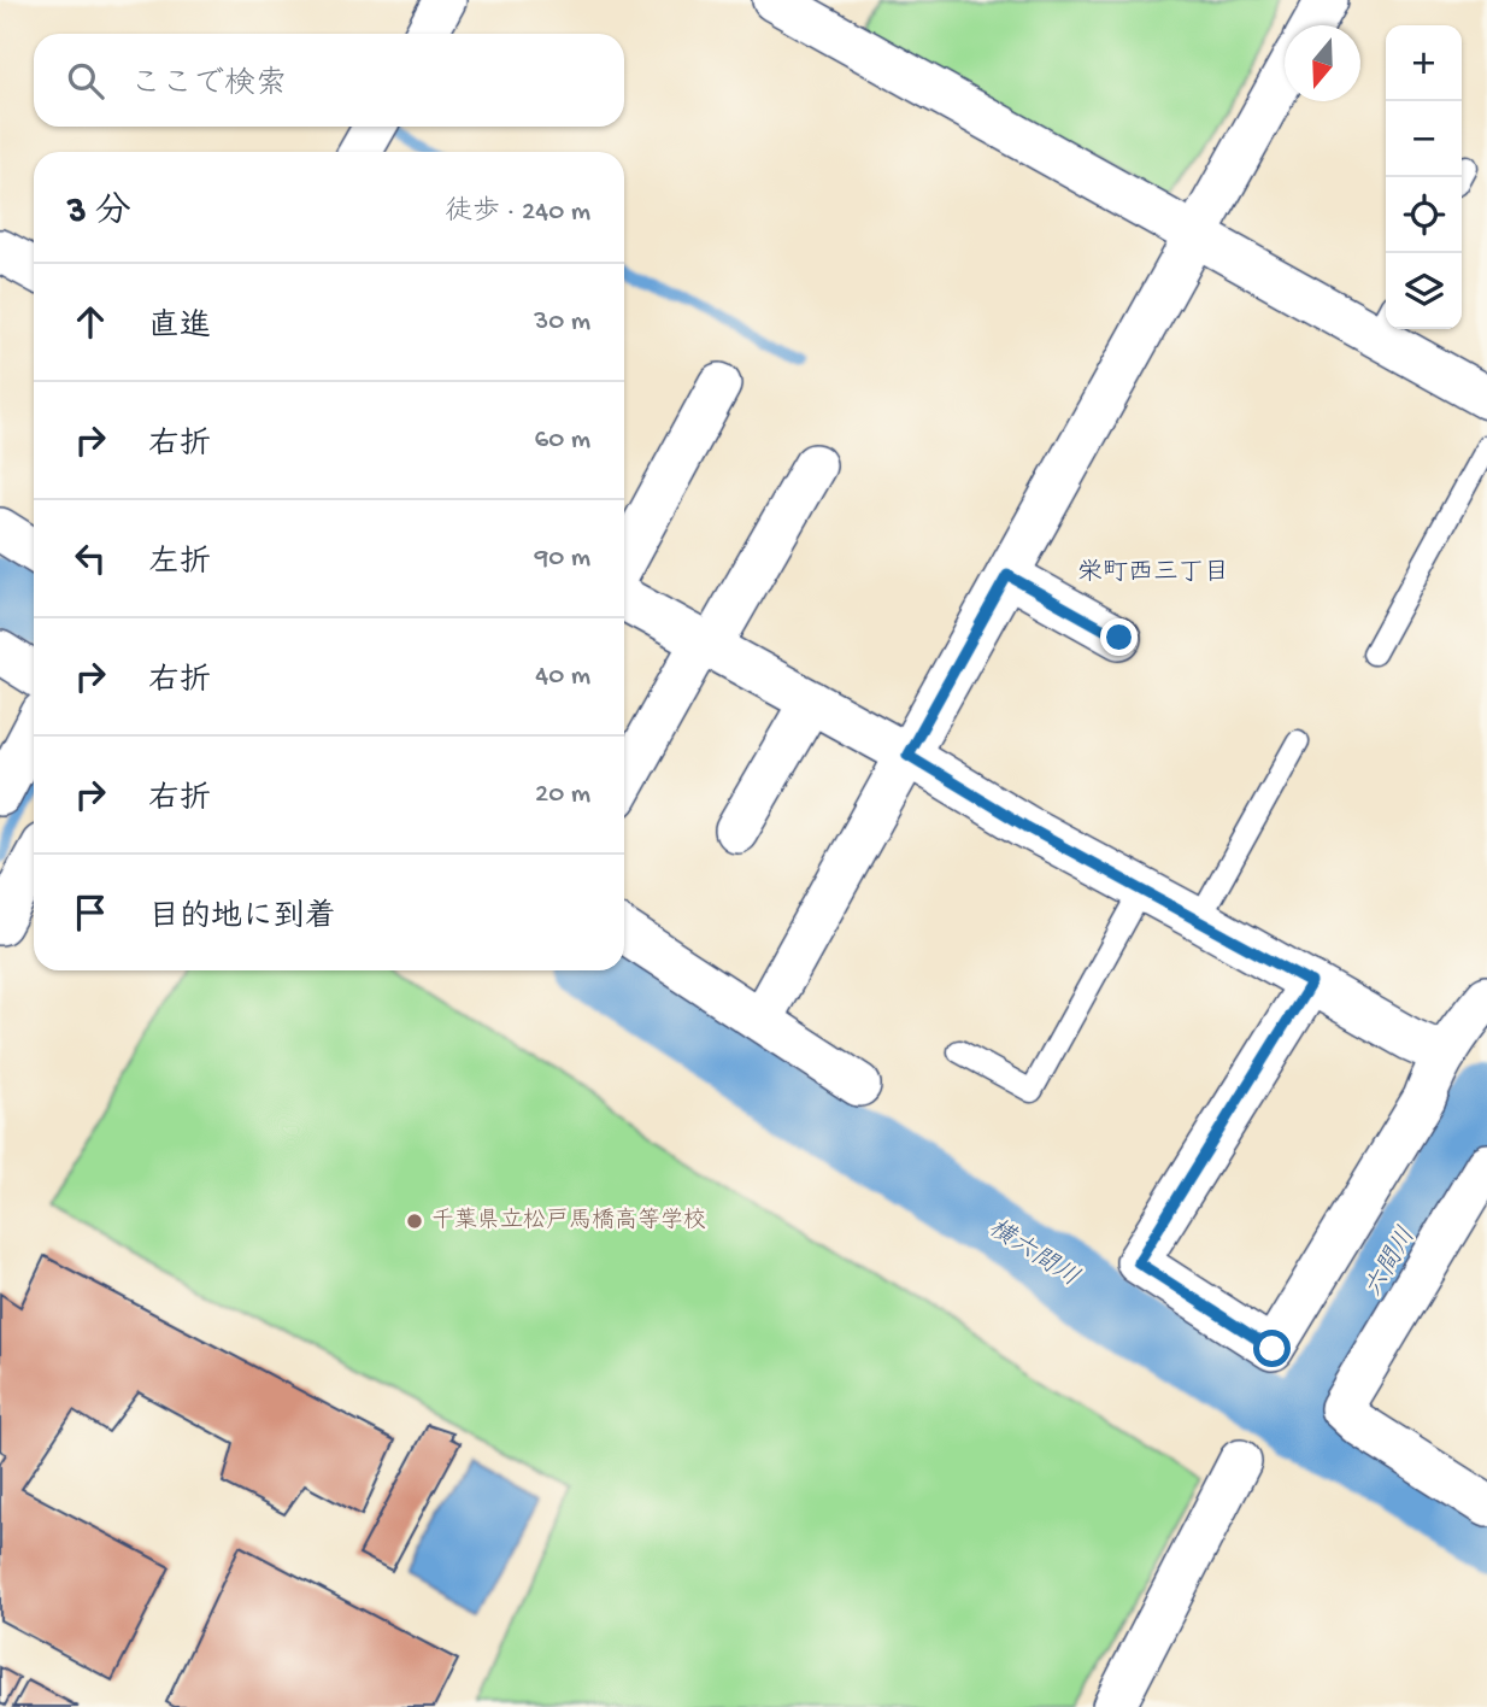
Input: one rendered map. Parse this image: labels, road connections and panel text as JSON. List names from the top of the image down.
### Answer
{
  "districts": ["栄町西三丁目"],
  "water": ["横六間川", "六間川"],
  "places": ["千葉県立松戸馬橋高等学校"],
  "north": "bottom",
  "page": {
    "map_buttons": ["+", "−"],
    "search": "ここで検索",
    "heading": ["3 分", "徒歩 · 240 m"],
    "list": [
      ["直進", "30 m"],
      ["右折", "60 m"],
      ["左折", "90 m"],
      ["右折", "40 m"],
      ["右折", "20 m"],
      "目的地に到着"
    ]
  }
}
